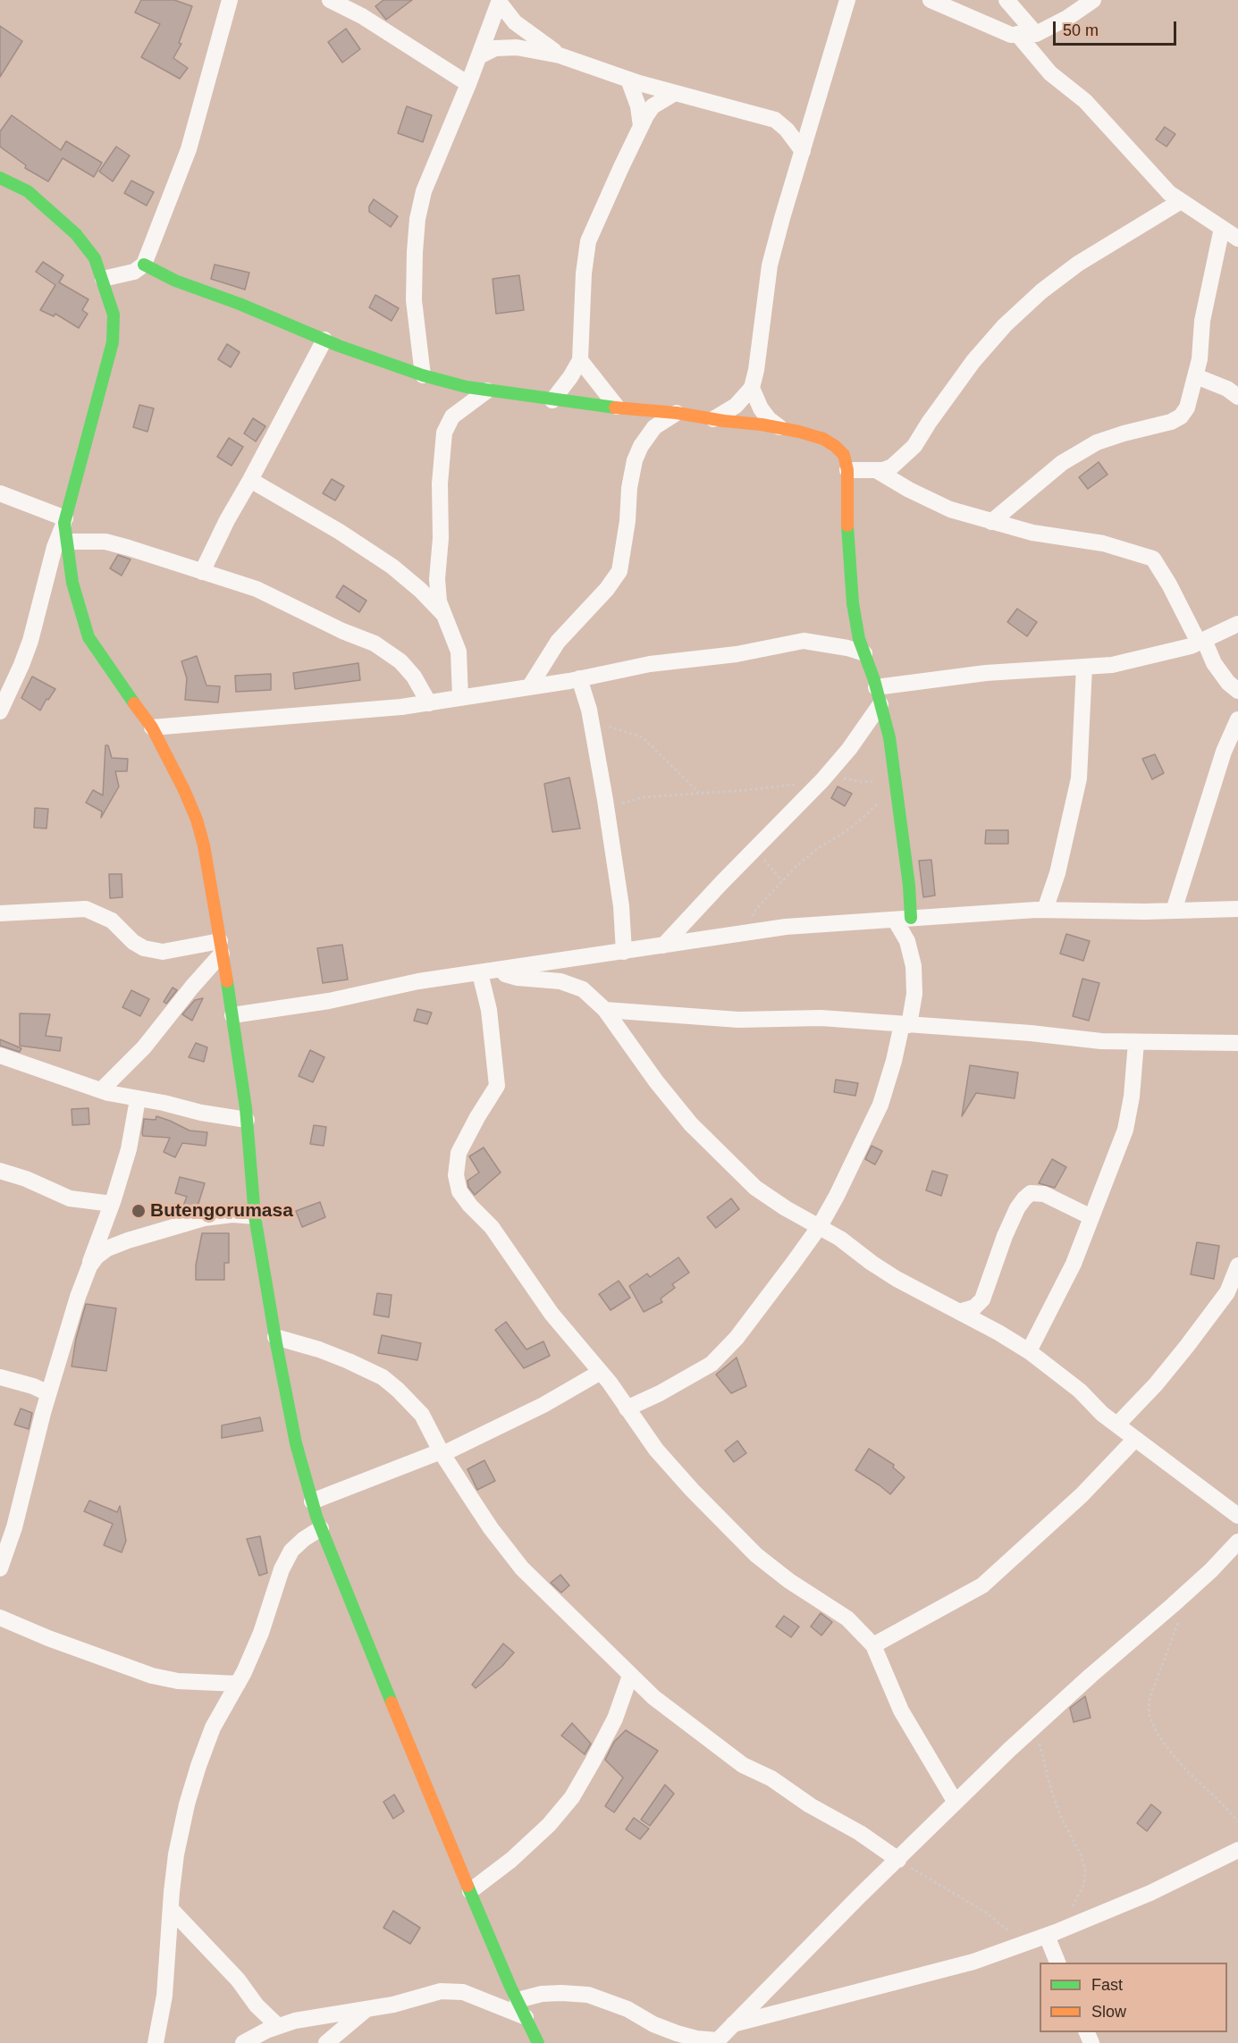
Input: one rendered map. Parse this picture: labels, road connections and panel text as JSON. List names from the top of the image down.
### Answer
{
  "places": ["Butengorumasa"],
  "legend": ["Fast", "Slow"],
  "scale_bar": "50 m"
}
